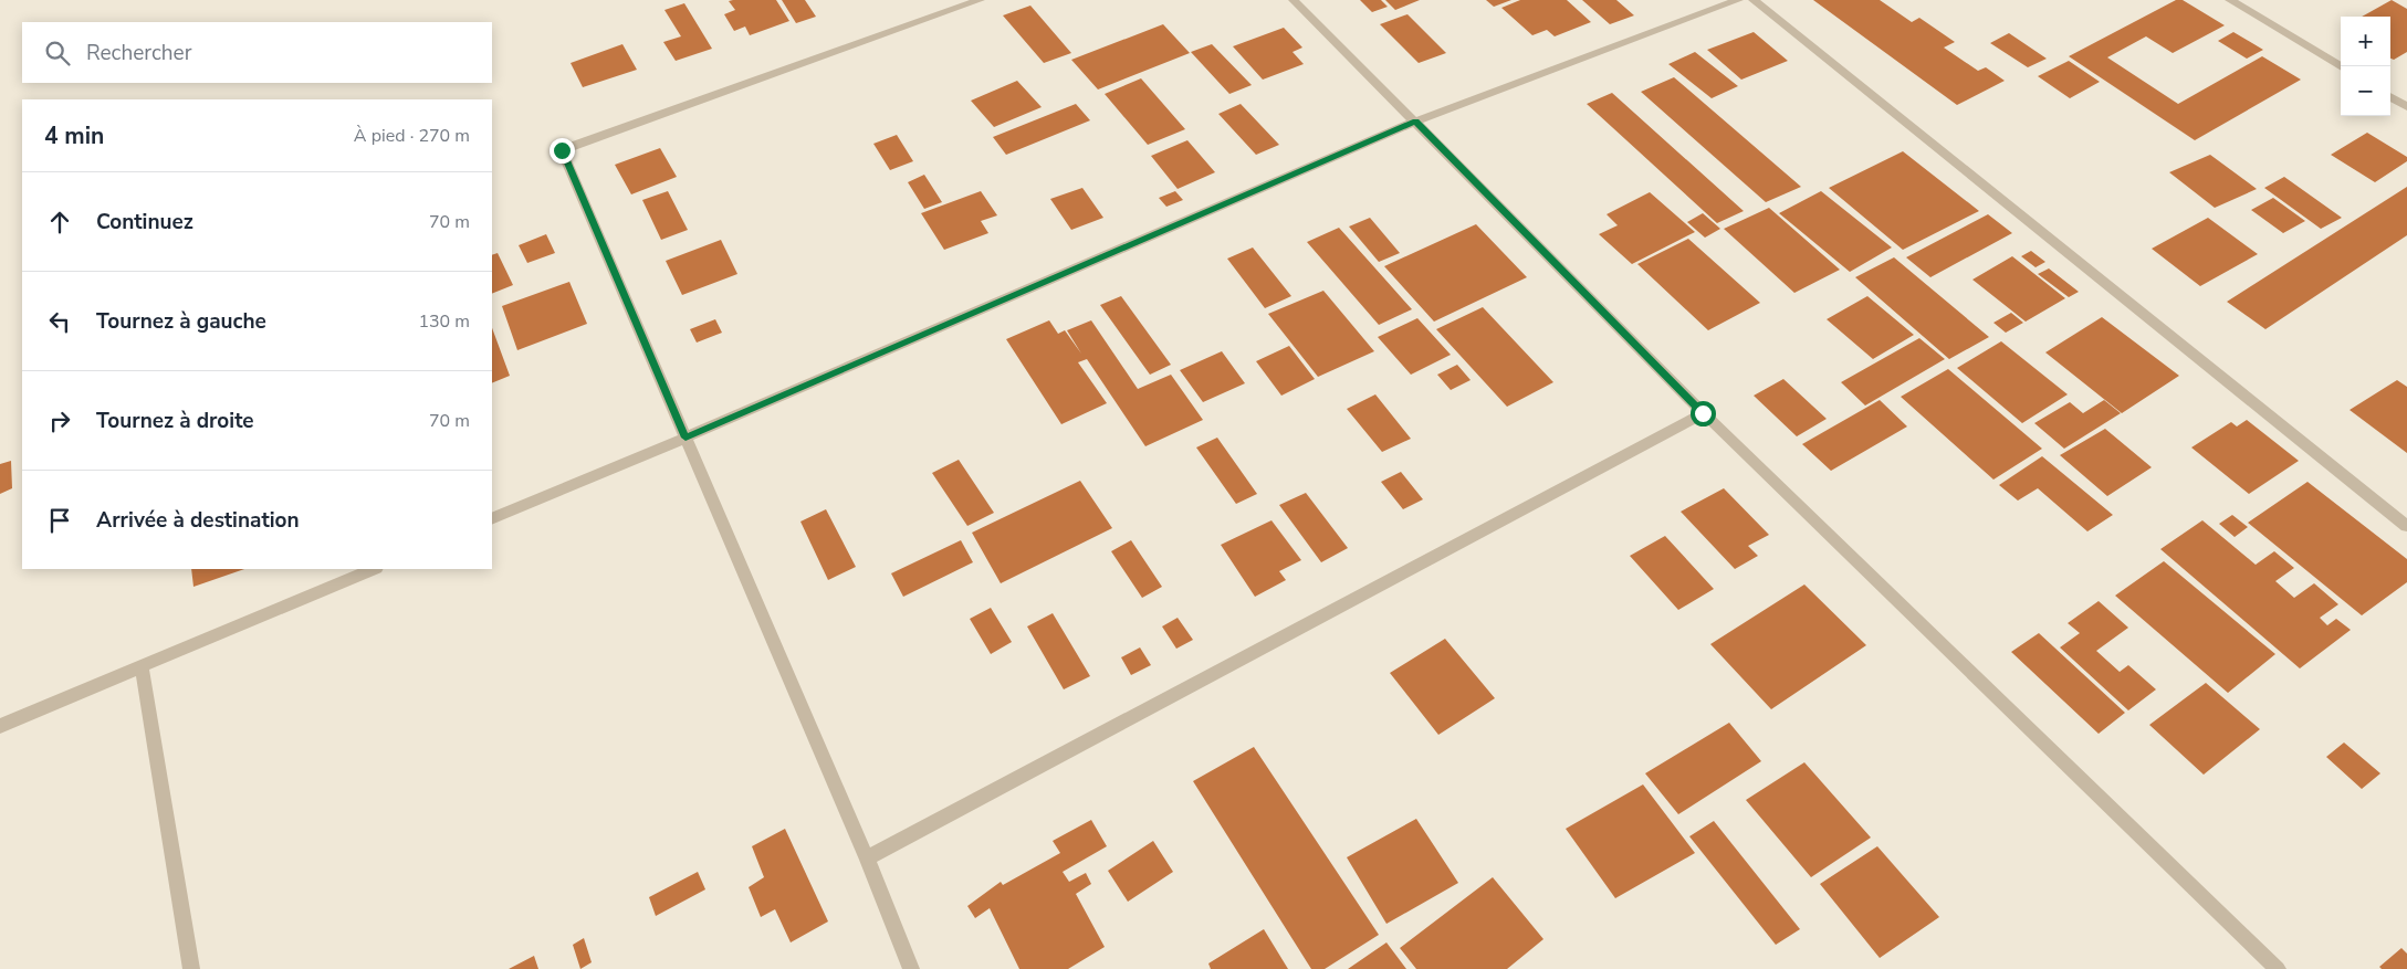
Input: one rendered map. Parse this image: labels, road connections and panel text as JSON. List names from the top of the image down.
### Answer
{
  "page": {
    "map_buttons": ["+", "−"],
    "search": "Rechercher",
    "heading": ["4 min", "À pied · 270 m"],
    "list": [
      ["Continuez", "70 m"],
      ["Tournez à gauche", "130 m"],
      ["Tournez à droite", "70 m"],
      "Arrivée à destination"
    ]
  }
}
